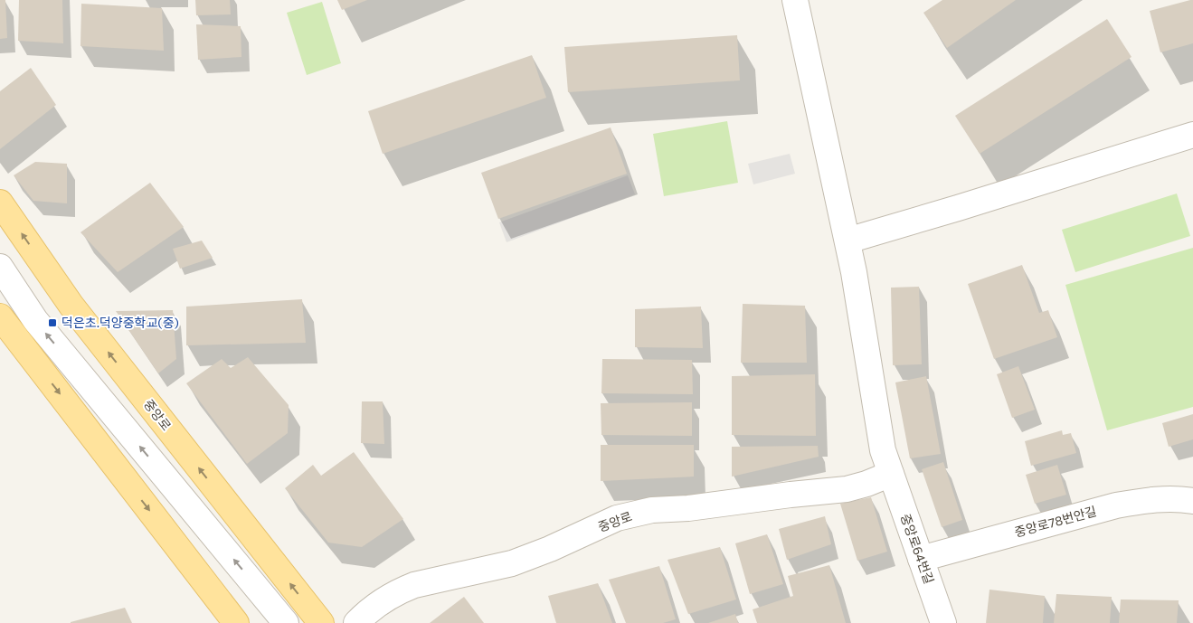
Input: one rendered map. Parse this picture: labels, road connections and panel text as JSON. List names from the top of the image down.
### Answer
{
  "streets": {
    "main road": ["중앙로"],
    "street": ["중앙로78번안길", "중앙로64번길"]
  },
  "crossings": [
    ["중앙로", "중앙로64번길"],
    ["중앙로78번안길", "중앙로64번길"]
  ],
  "places": {
    "transit": ["덕은초.덕양중학교(중)"]
  }
}
